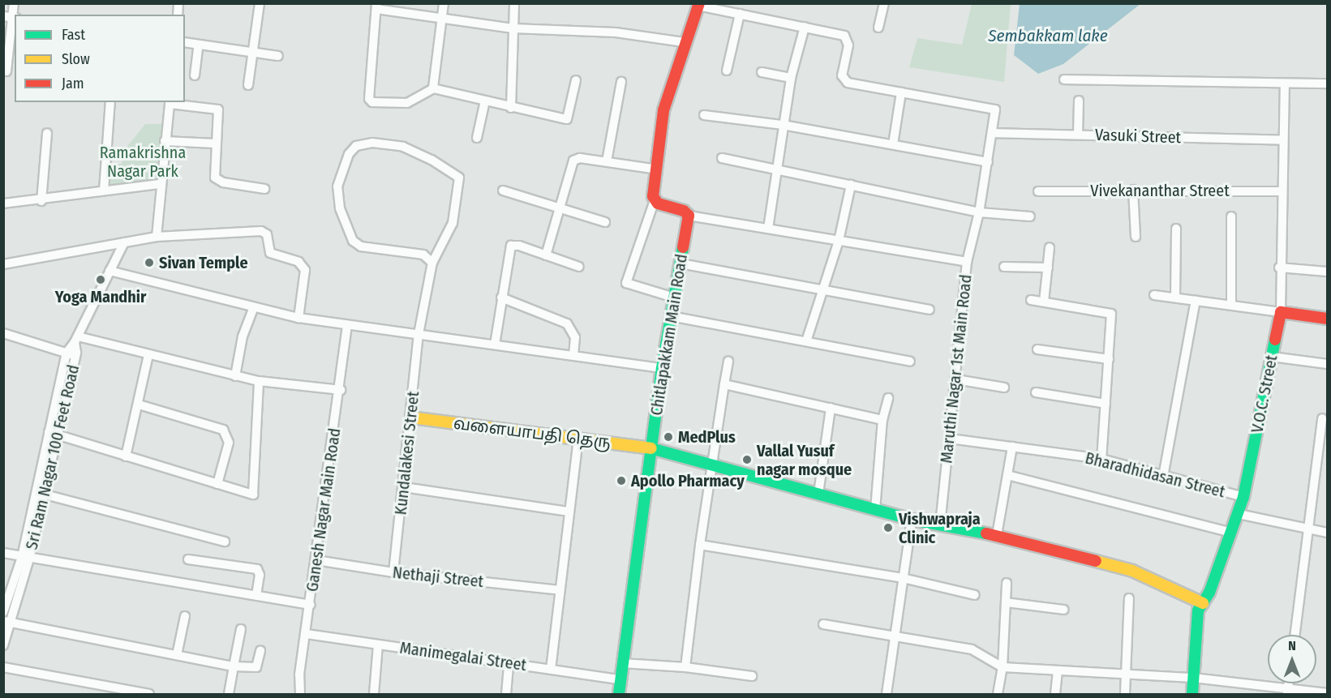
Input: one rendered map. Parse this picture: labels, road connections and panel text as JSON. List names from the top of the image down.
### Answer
{
  "streets": {
    "street": [
      "Vasuki Street",
      "Vivekananthar Street",
      "Chitlapakkam Main Road",
      "Maruthi Nagar 1st Main Road",
      "V.O.C. Street",
      "வளையாபதி தெரு",
      "Kundalakesi Street",
      "Sri Ram Nagar 100 Feet Road",
      "Bharadhidasan Street",
      "Ganesh Nagar Main Road",
      "Nethaji Street",
      "Manimegalai Street"
    ]
  },
  "crossings": [
    ["Vasuki Street", "Maruthi Nagar 1st Main Road"],
    ["Vasuki Street", "V.O.C. Street"],
    ["Vivekananthar Street", "V.O.C. Street"],
    ["Chitlapakkam Main Road", "வளையாபதி தெரு"],
    ["Chitlapakkam Main Road", "Manimegalai Street"],
    ["Maruthi Nagar 1st Main Road", "வளையாபதி தெரு"],
    ["Maruthi Nagar 1st Main Road", "Bharadhidasan Street"],
    ["V.O.C. Street", "வளையாபதி தெரு"],
    ["V.O.C. Street", "Bharadhidasan Street"],
    ["வளையாபதி தெரு", "Kundalakesi Street"],
    ["Kundalakesi Street", "Nethaji Street"],
    ["Ganesh Nagar Main Road", "Nethaji Street"],
    ["Ganesh Nagar Main Road", "Manimegalai Street"]
  ],
  "water": ["Sembakkam lake"],
  "parks": ["Ramakrishna Nagar Park"],
  "places": [
    "Sivan Temple",
    "Yoga Mandhir",
    "MedPlus",
    "Vallal Yusuf nagar mosque",
    "Apollo Pharmacy",
    "Vishwapraja Clinic"
  ],
  "legend": ["Fast", "Slow", "Jam"],
  "north": "top"
}
